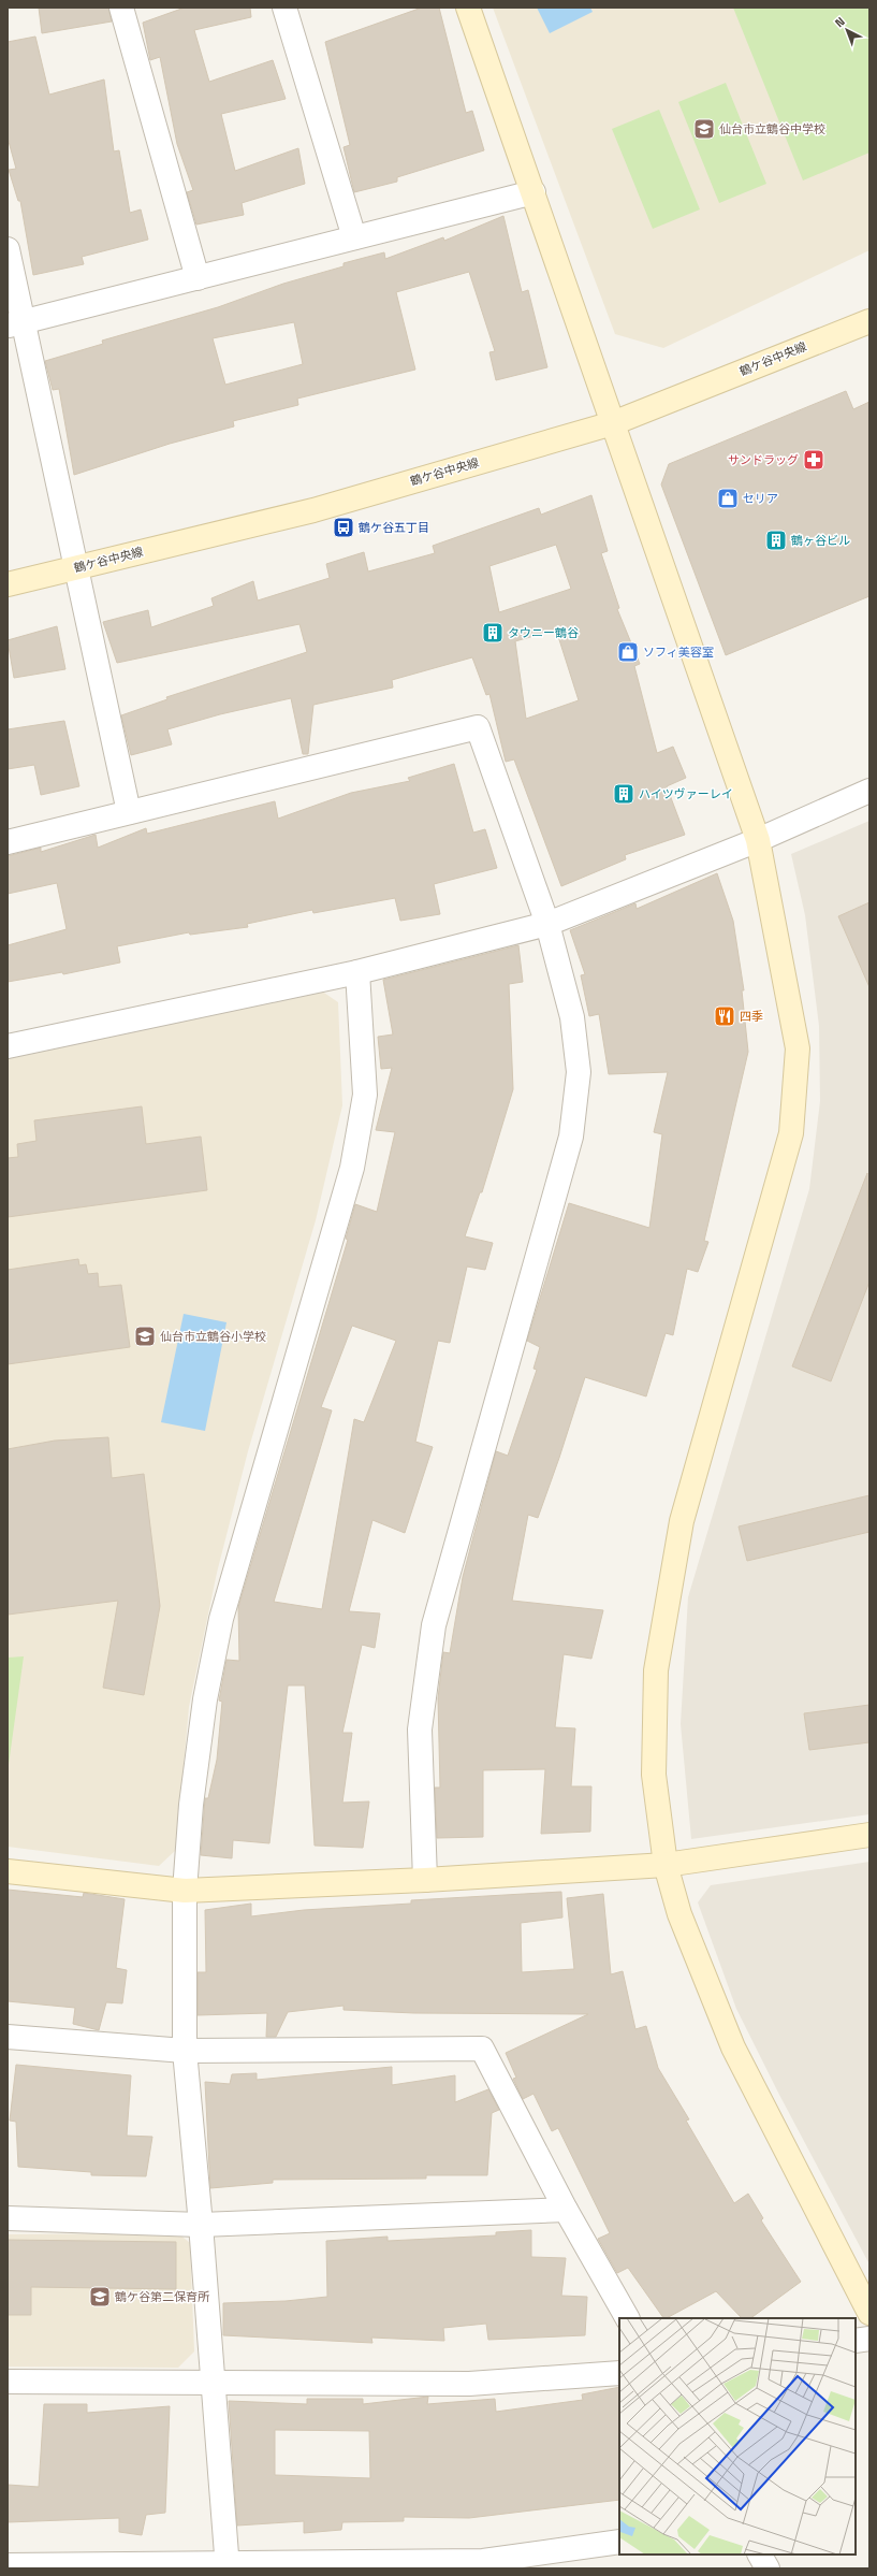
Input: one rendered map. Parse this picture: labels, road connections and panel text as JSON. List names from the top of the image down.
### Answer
{
  "streets": {
    "street": ["鶴ケ谷中央線"]
  },
  "places": {
    "school or university": ["仙台市立鶴谷中学校", "仙台市立鶴谷小学校", "鶴ケ谷第二保育所"],
    "pharmacy": ["サンドラッグ"],
    "shop": ["セリア", "ソフィ美容室"],
    "bus stop": ["鶴ケ谷五丁目"],
    "building": ["鶴ヶ谷ビル", "タウニー鶴谷", "ハイツヴァーレイ"],
    "restaurant": ["四季"]
  },
  "north": "top left"
}
